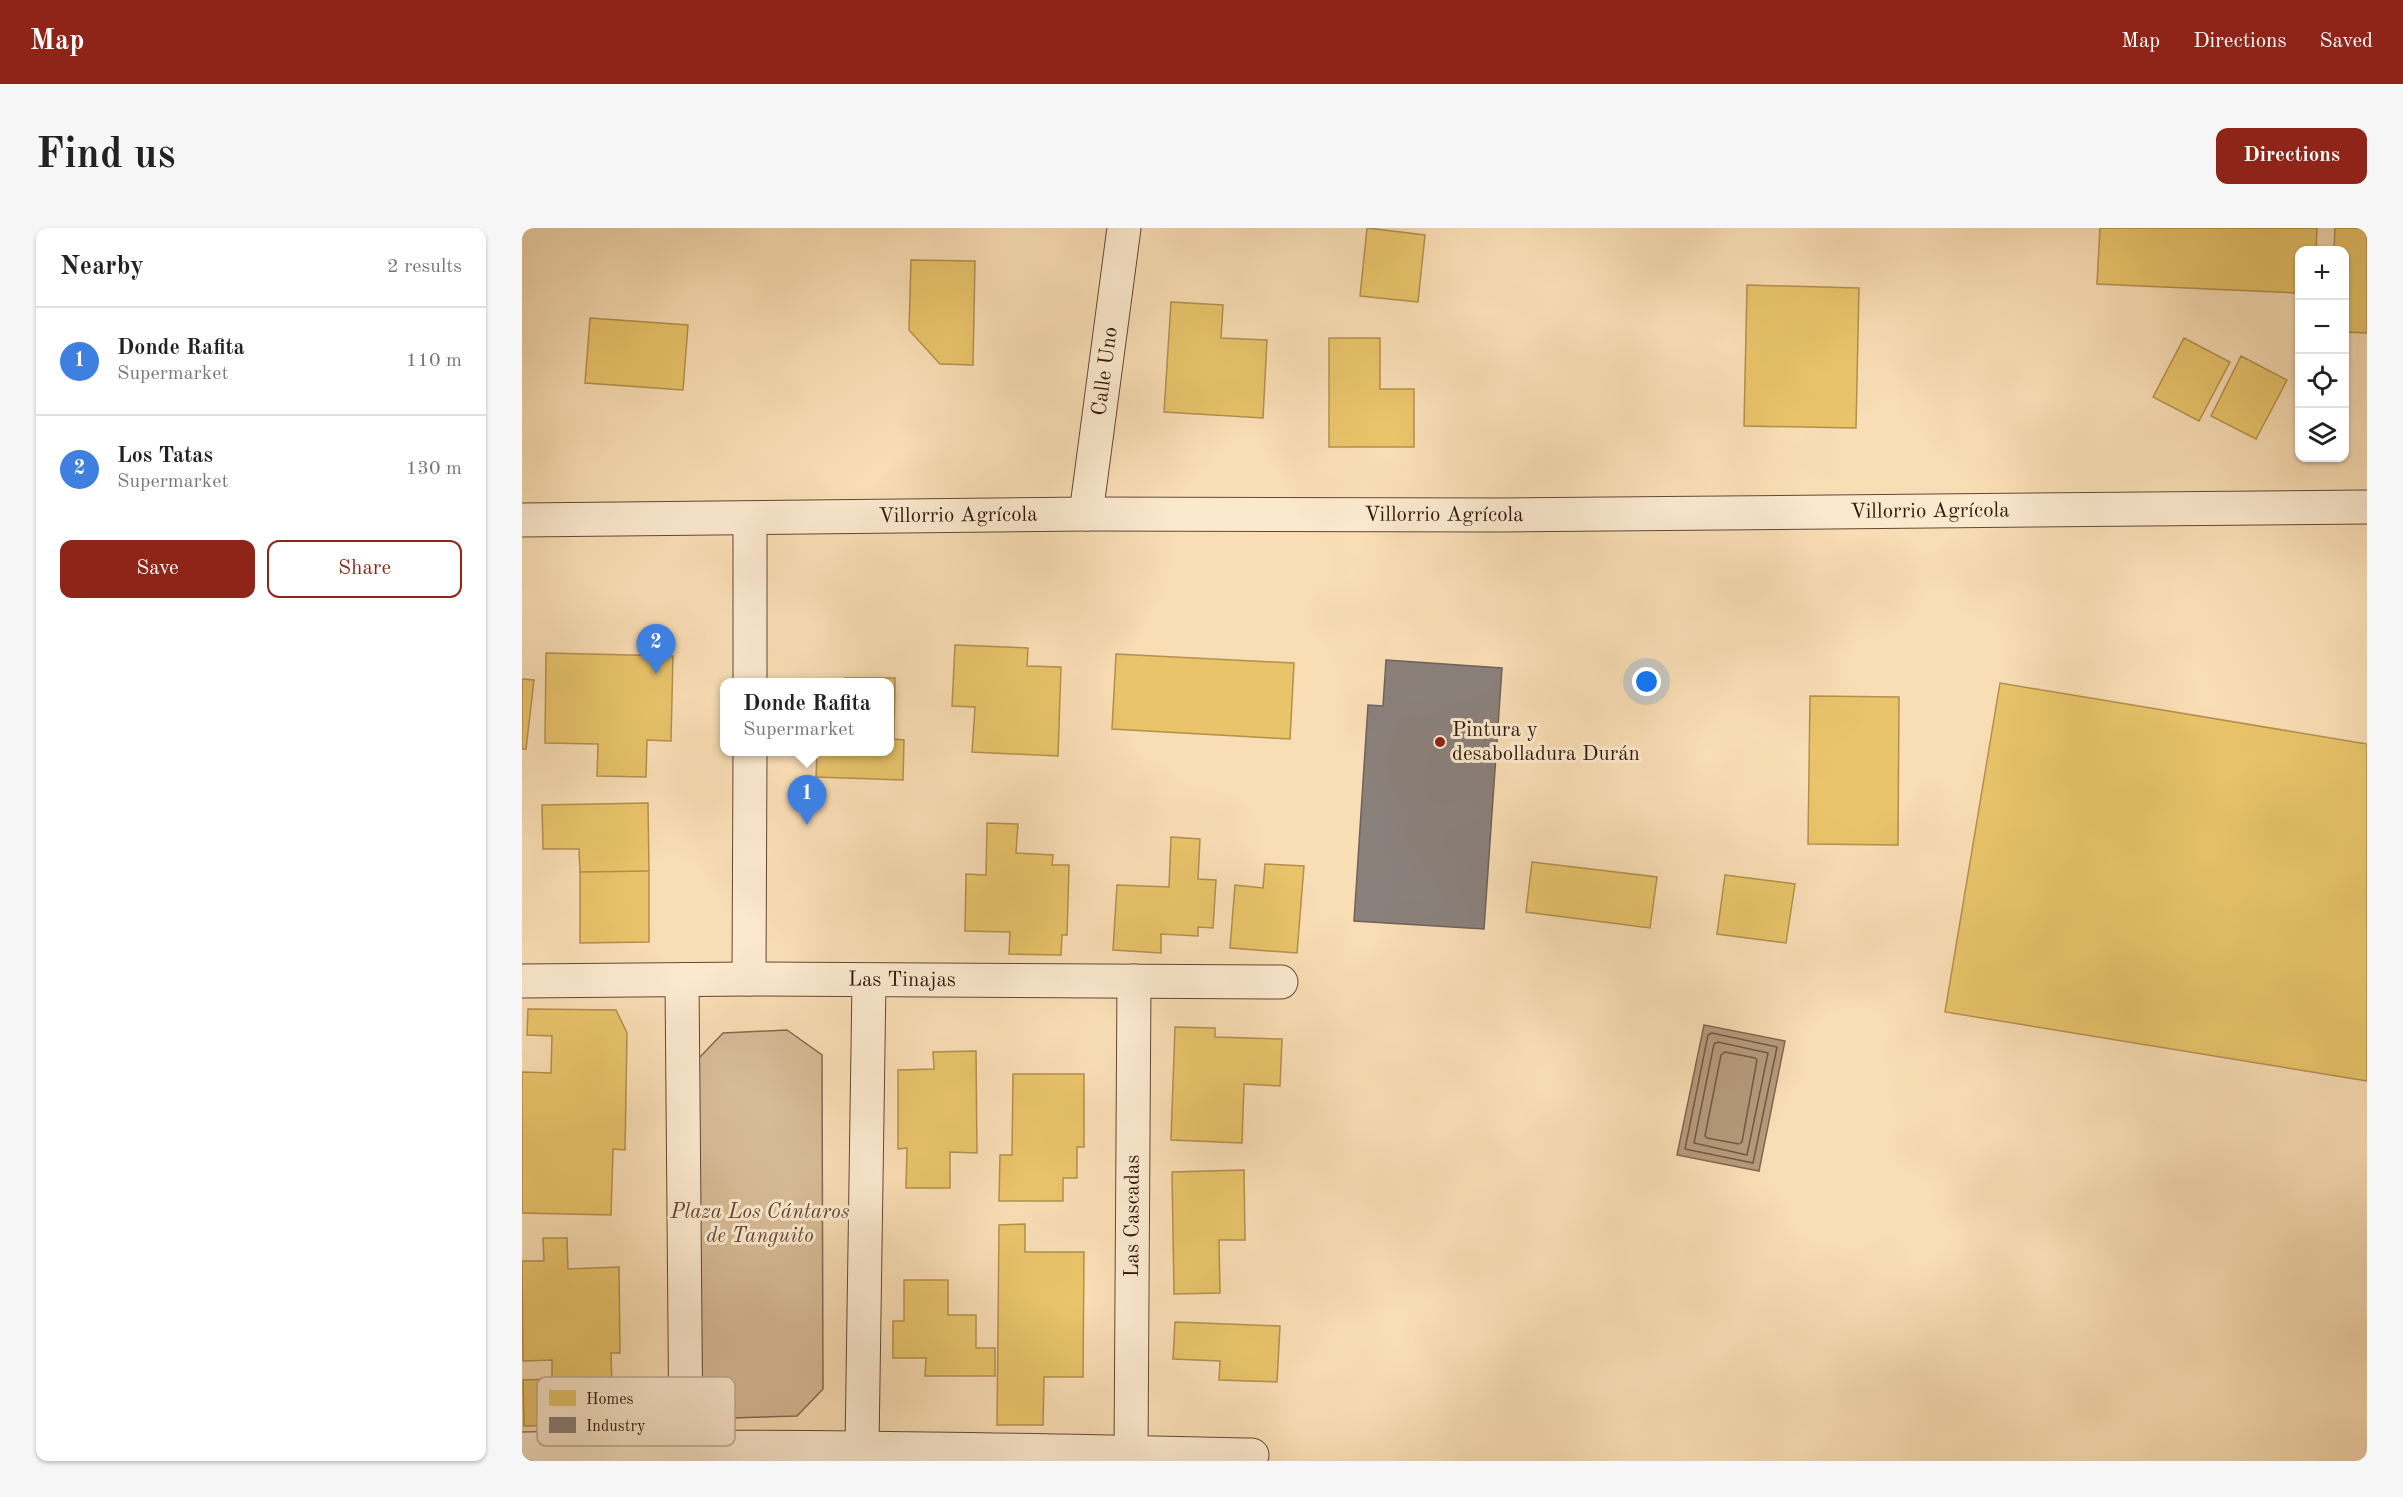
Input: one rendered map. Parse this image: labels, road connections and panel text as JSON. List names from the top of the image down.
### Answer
{
  "streets": {
    "street": [
      "Calle Uno",
      "Villorrio Agrícola",
      "Las Tinajas",
      "Las Cascadas"
    ]
  },
  "crossings": [
    ["Calle Uno", "Villorrio Agrícola"],
    ["Las Tinajas", "Las Cascadas"]
  ],
  "parks": ["Plaza Los Cántaros de Tanguito"],
  "places": ["Pintura y desabolladura Durán"],
  "legend": ["Homes", "Industry"],
  "page": {
    "header": "Map",
    "nav": ["Map", "Directions", "Saved"],
    "buttons": [
      "Directions",
      ["Save", "Share"]
    ],
    "title": "Find us",
    "heading": ["Nearby", "2 results"],
    "map_buttons": ["+", "−"],
    "list": [
      {
        "mark": "1",
        "name": "Donde Rafita",
        "note": "Supermarket",
        "value": "110 m"
      },
      {
        "mark": "2",
        "name": "Los Tatas",
        "note": "Supermarket",
        "value": "130 m"
      }
    ],
    "pins": ["2", "1"],
    "popup": ["Donde Rafita", "Supermarket"]
  }
}
